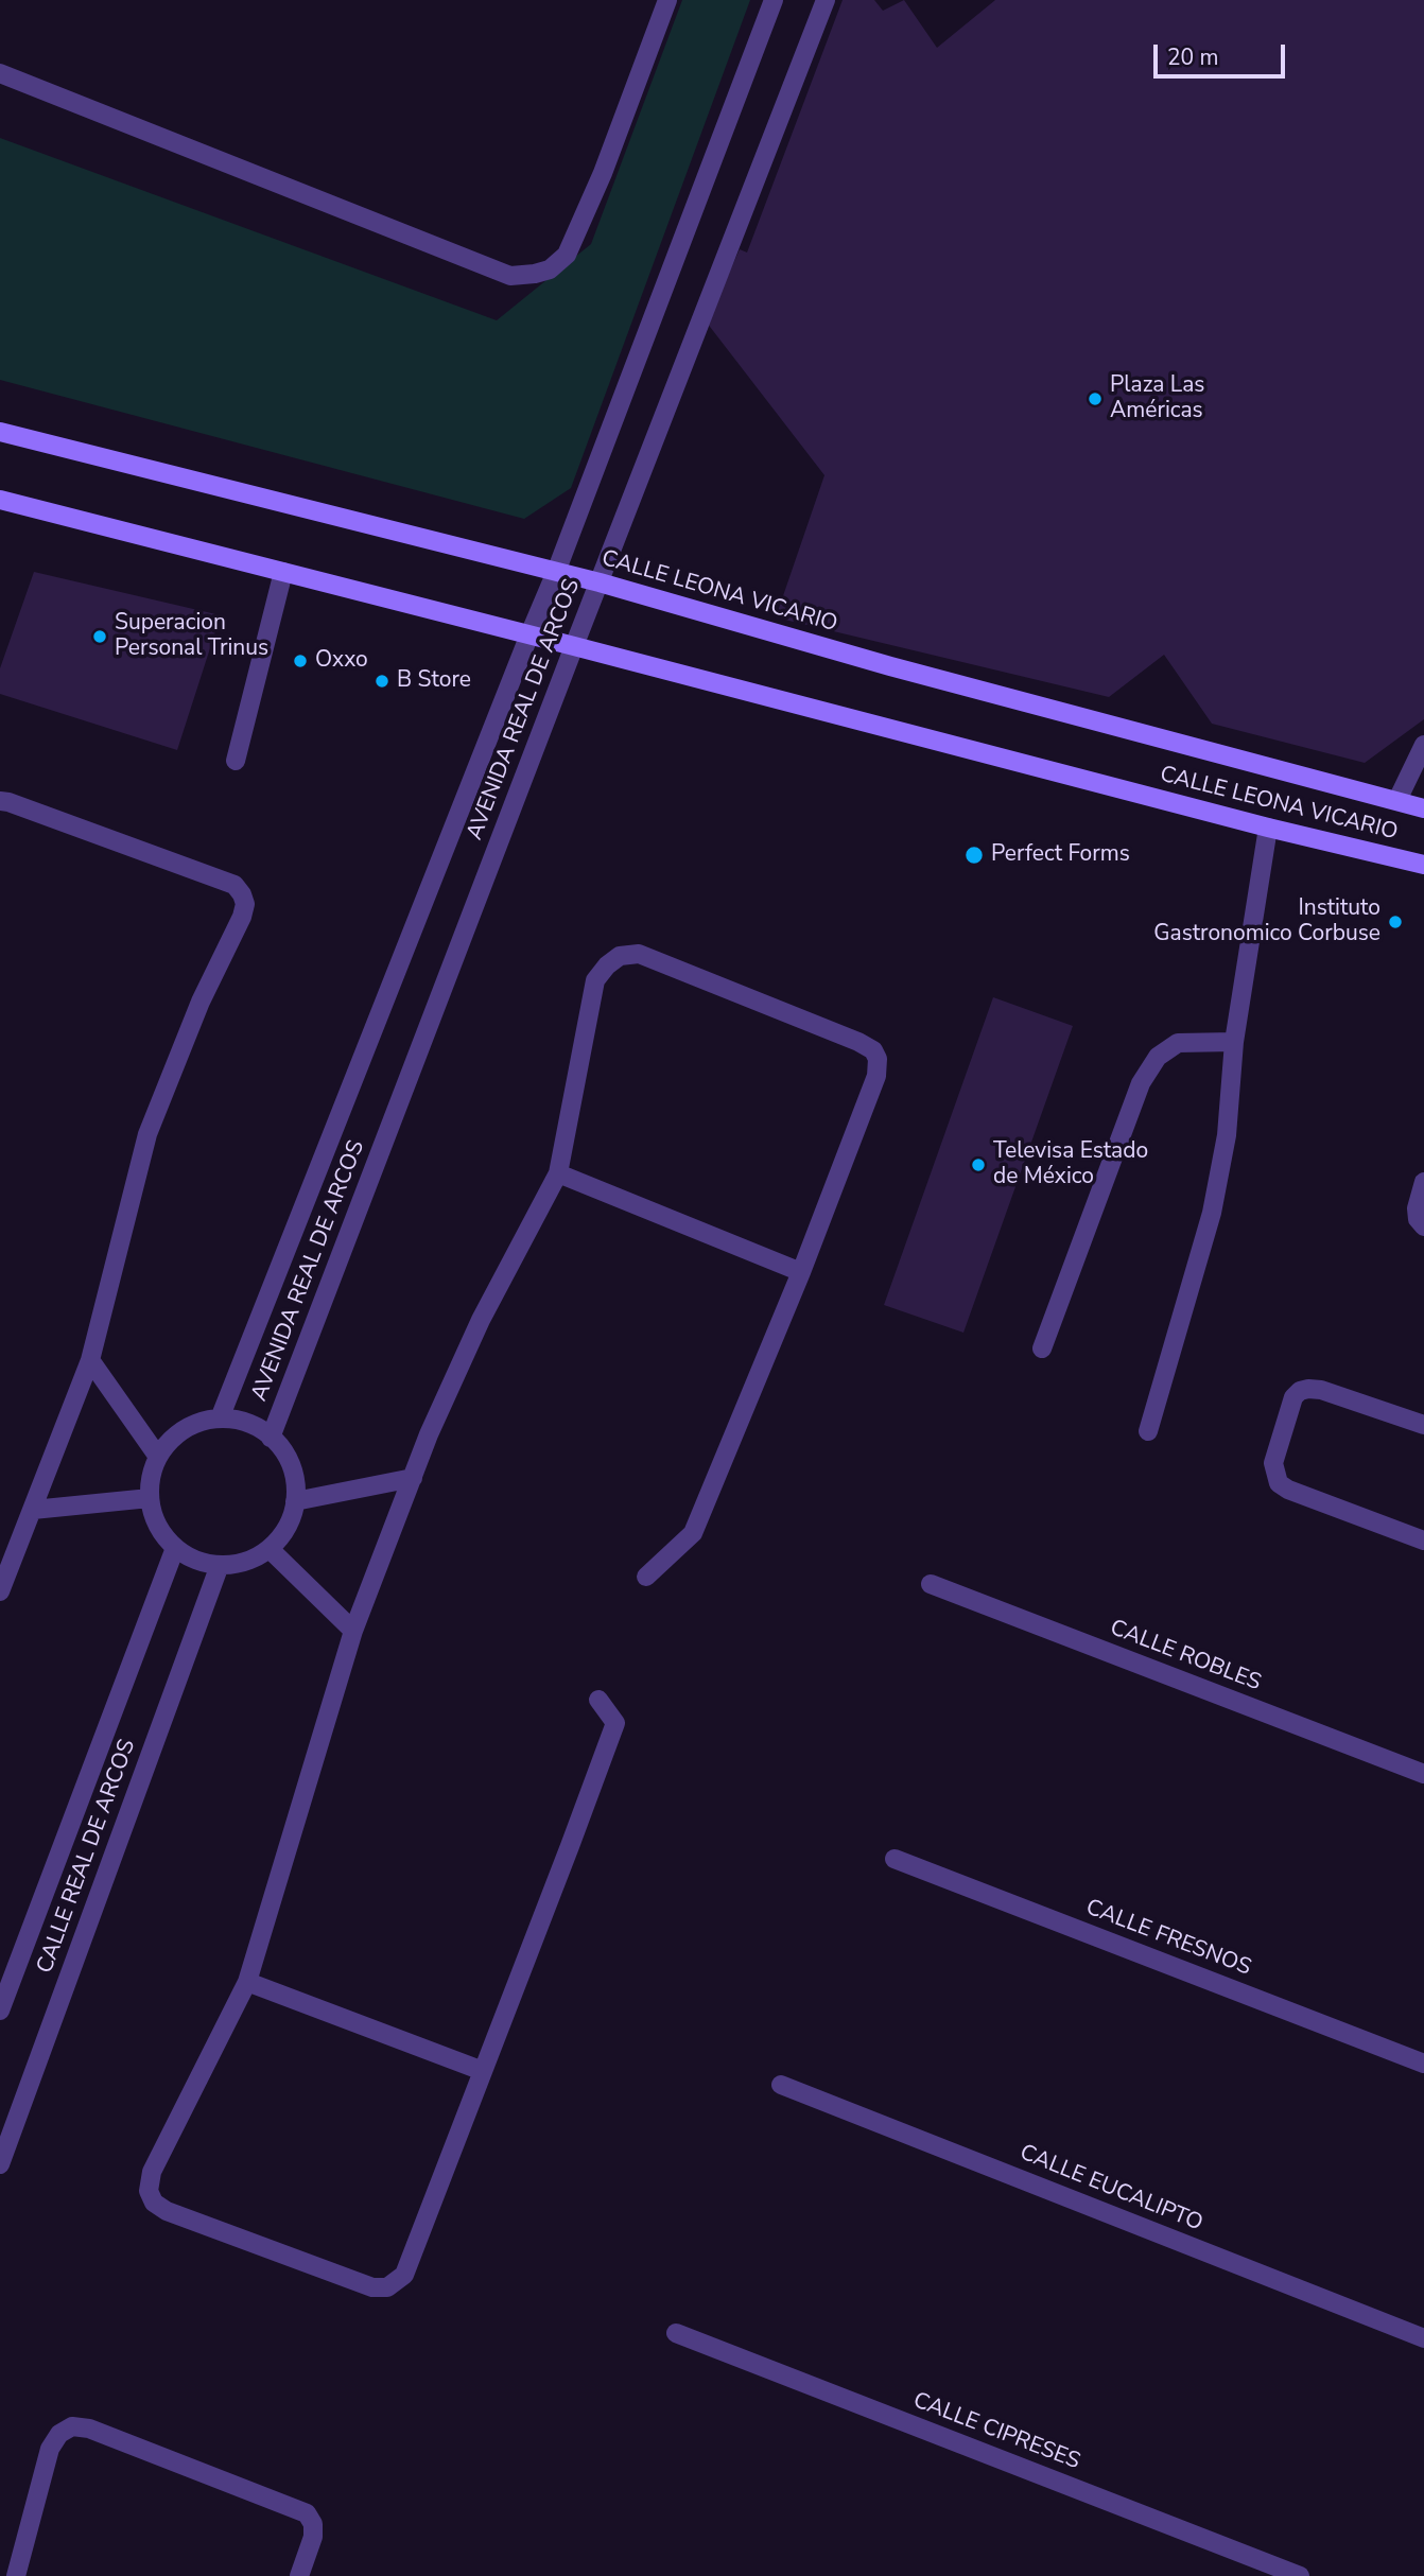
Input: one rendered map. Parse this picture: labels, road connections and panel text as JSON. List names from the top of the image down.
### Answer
{
  "streets": {
    "main road": ["CALLE LEONA VICARIO"],
    "street": [
      "AVENIDA REAL DE ARCOS",
      "CALLE ROBLES",
      "CALLE REAL DE ARCOS",
      "CALLE FRESNOS",
      "CALLE EUCALIPTO",
      "CALLE CIPRESES"
    ]
  },
  "crossings": [
    ["CALLE LEONA VICARIO", "AVENIDA REAL DE ARCOS"],
    ["AVENIDA REAL DE ARCOS", "CALLE REAL DE ARCOS"]
  ],
  "places": [
    "Plaza Las Américas",
    "Superacion Personal Trinus",
    "Oxxo",
    "B Store",
    "Perfect Forms",
    "Instituto Gastronomico Corbuse",
    "Televisa Estado de México"
  ],
  "scale_bar": "20 m"
}
